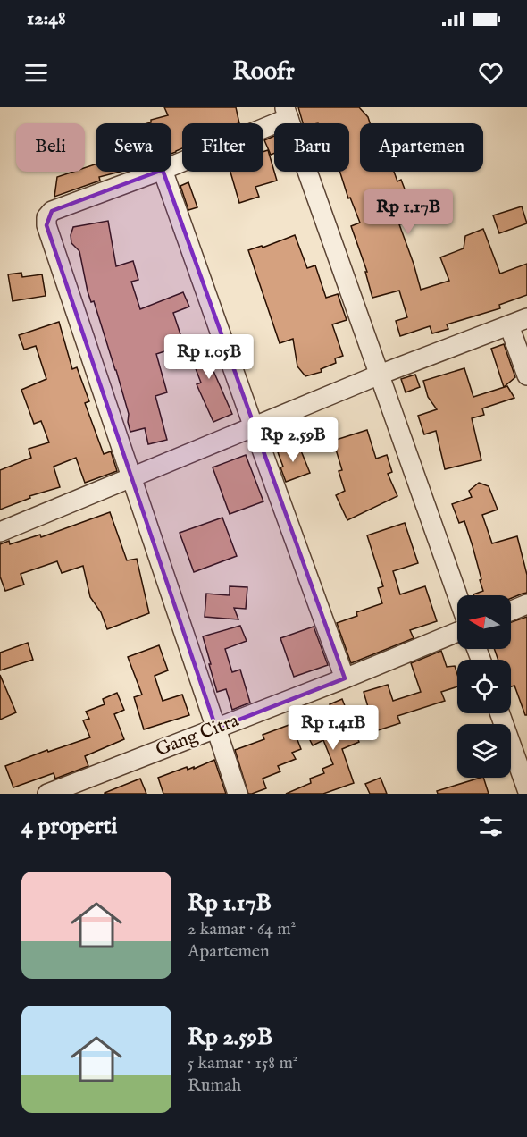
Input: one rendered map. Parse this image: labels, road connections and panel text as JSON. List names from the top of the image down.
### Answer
{
  "streets": {
    "street": ["Gang Citra"]
  },
  "north": "left",
  "page": {
    "status": "12:48",
    "header": "Roofr",
    "chip": [
      "Beli",
      "Sewa",
      "Filter",
      "Baru",
      "Apartemen"
    ],
    "price": [
      "Rp 1.17B",
      "Rp 1.05B",
      "Rp 2.59B",
      "Rp 1.41B"
    ],
    "heading": "4 properti",
    "list": [
      {
        "name": "Rp 1.17B",
        "note": "2 kamar · 64 m² · Apartemen"
      },
      {
        "name": "Rp 2.59B",
        "note": "5 kamar · 158 m² · Rumah"
      }
    ]
  }
}
